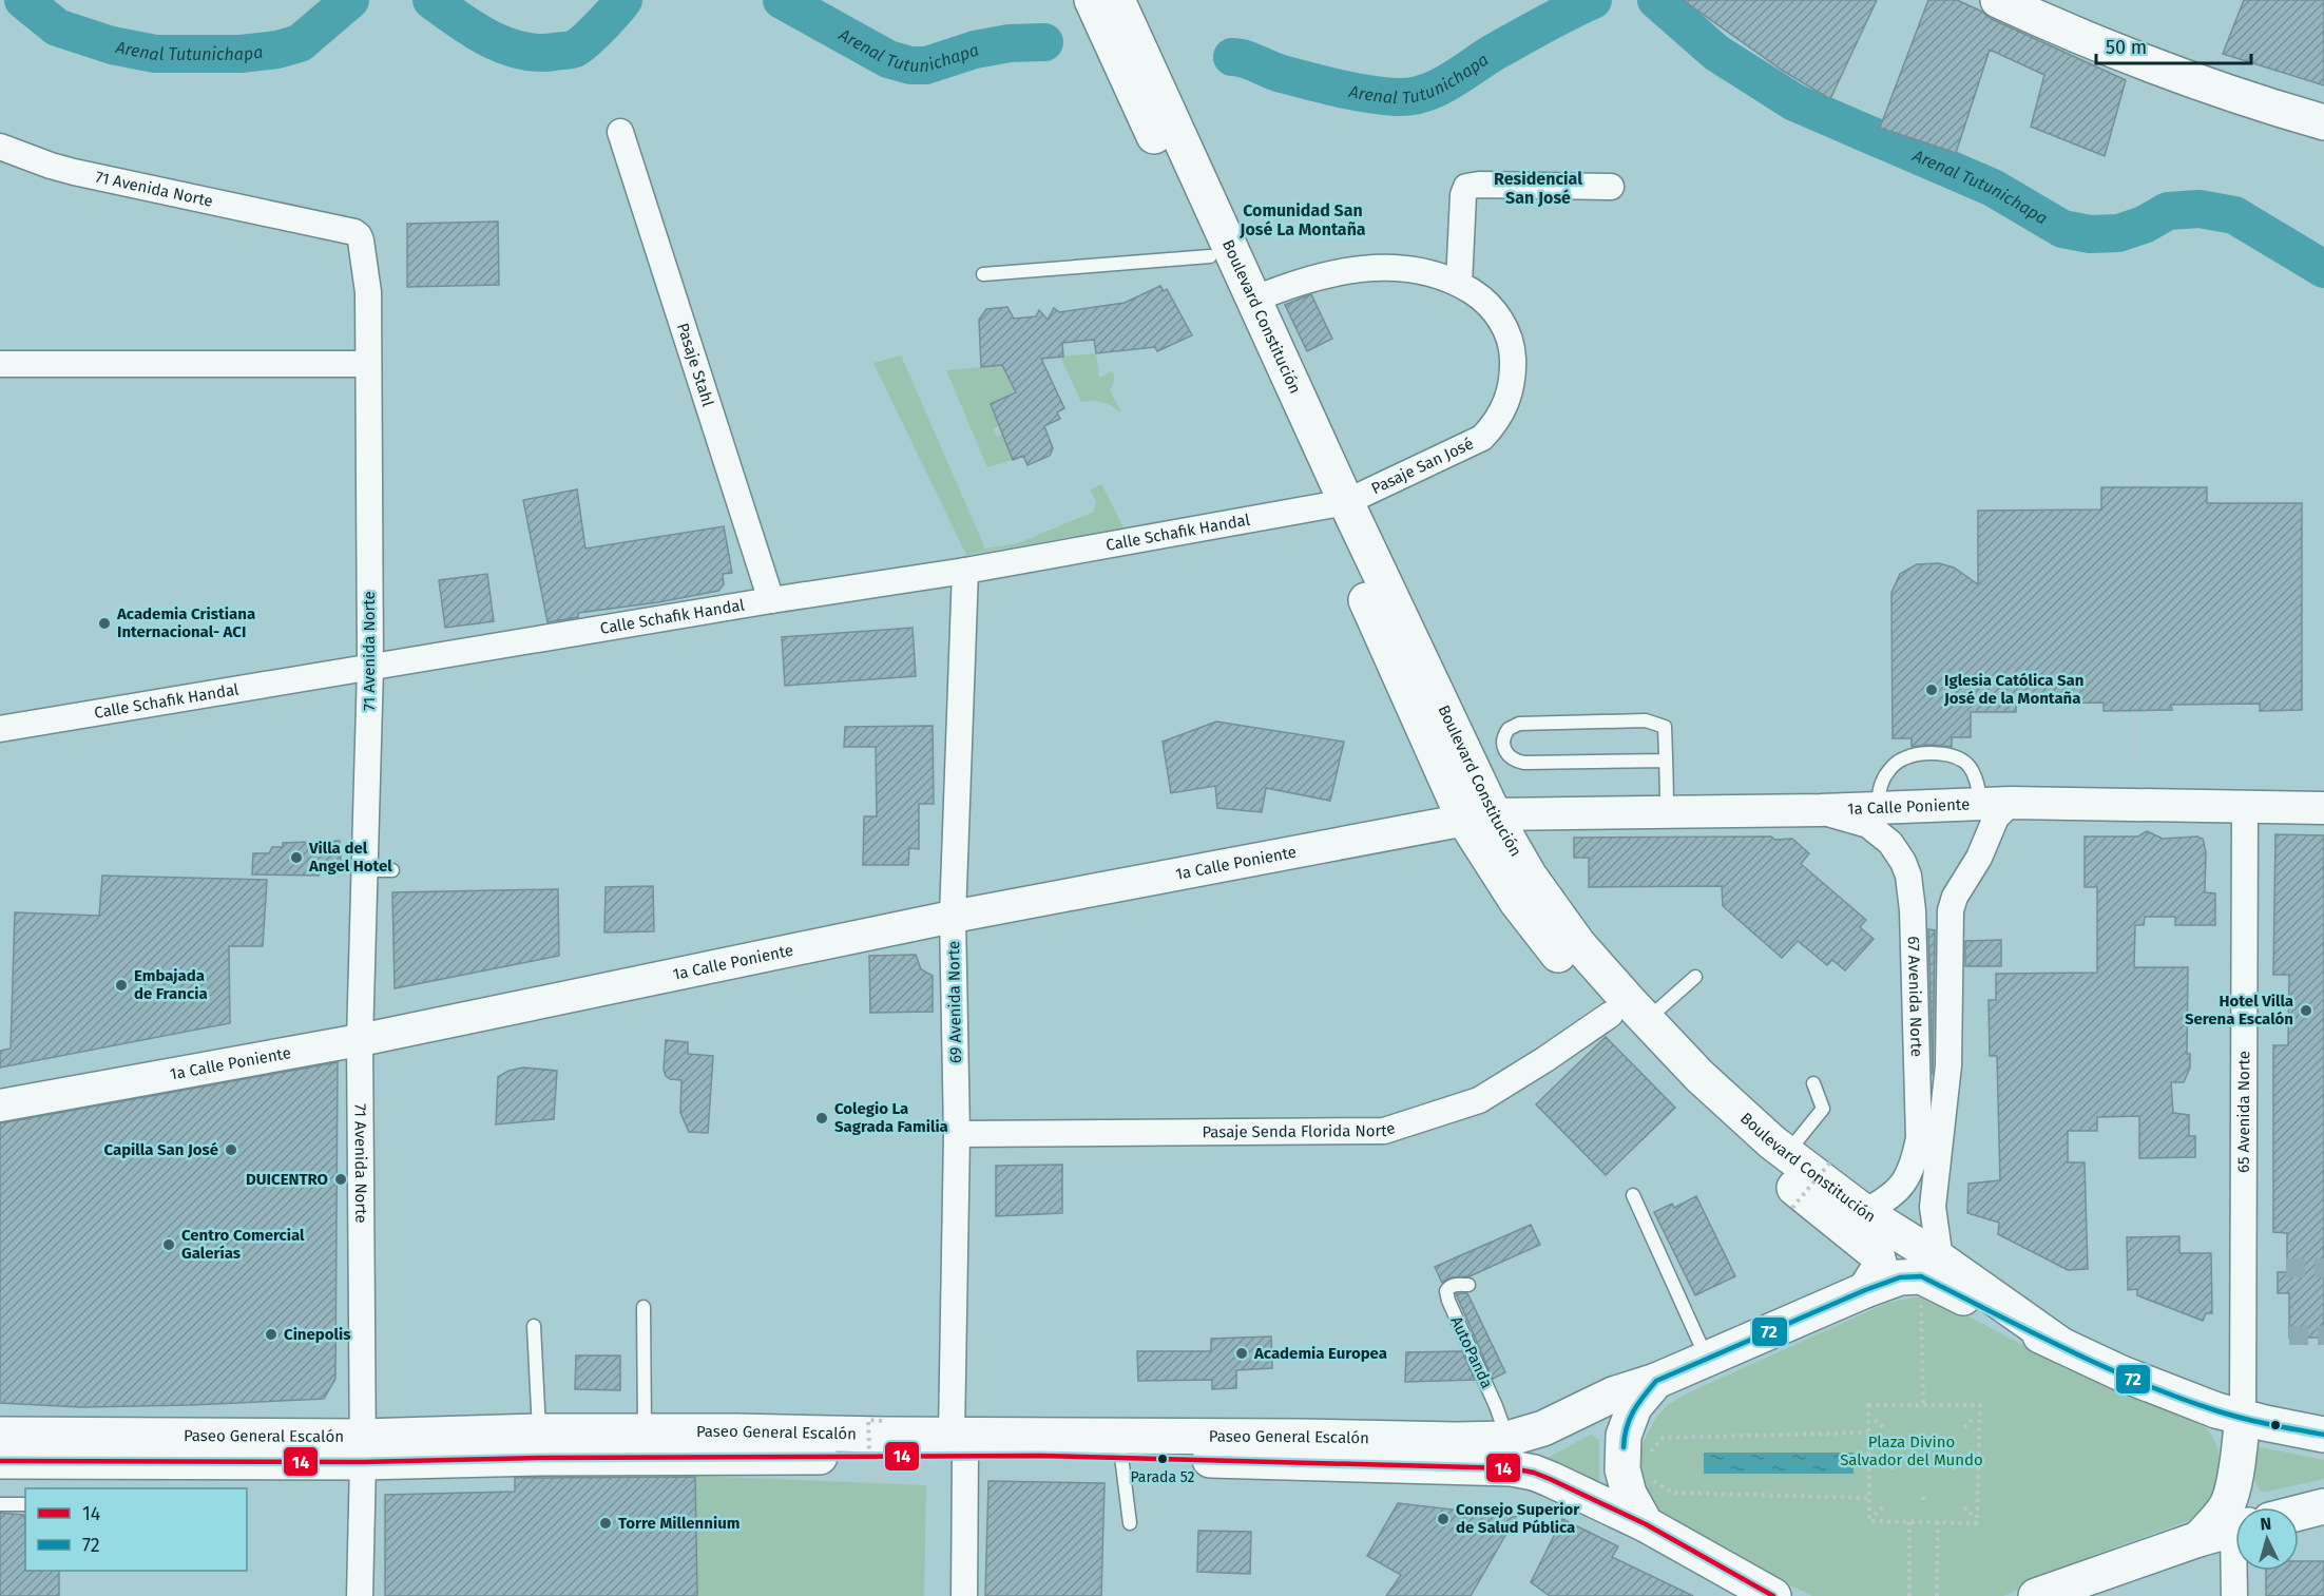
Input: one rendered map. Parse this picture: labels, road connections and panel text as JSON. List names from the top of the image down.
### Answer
{
  "streets": {
    "main road": ["Boulevard Constitución", "Paseo General Escalón"],
    "street": [
      "71 Avenida Norte",
      "Pasaje Stahl",
      "Pasaje San José",
      "Calle Schafik Handal",
      "1a Calle Poniente",
      "67 Avenida Norte",
      "69 Avenida Norte",
      "65 Avenida Norte",
      "Pasaje Senda Florida Norte"
    ],
    "lane": ["AutoPanda"]
  },
  "crossings": [
    ["71 Avenida Norte", "Calle Schafik Handal"],
    ["71 Avenida Norte", "1a Calle Poniente"],
    ["71 Avenida Norte", "Paseo General Escalón"],
    ["Boulevard Constitución", "Pasaje San José"],
    ["Boulevard Constitución", "Calle Schafik Handal"],
    ["Boulevard Constitución", "1a Calle Poniente"],
    ["Boulevard Constitución", "67 Avenida Norte"],
    ["Boulevard Constitución", "Pasaje Senda Florida Norte"],
    ["Boulevard Constitución", "Paseo General Escalón"],
    ["Pasaje Stahl", "Calle Schafik Handal"],
    ["Pasaje San José", "Calle Schafik Handal"],
    ["Calle Schafik Handal", "69 Avenida Norte"],
    ["1a Calle Poniente", "67 Avenida Norte"],
    ["1a Calle Poniente", "69 Avenida Norte"],
    ["1a Calle Poniente", "65 Avenida Norte"],
    ["69 Avenida Norte", "Pasaje Senda Florida Norte"],
    ["69 Avenida Norte", "Paseo General Escalón"],
    ["AutoPanda", "Paseo General Escalón"]
  ],
  "districts": ["Residencial San José", "Comunidad San José La Montaña"],
  "water": ["Arenal Tutunichapa"],
  "parks": ["Plaza Divino Salvador del Mundo"],
  "places": [
    "Academia Cristiana Internacional- ACI",
    "Iglesia Católica San José de la Montaña",
    "Villa del Angel Hotel",
    "Embajada de Francia",
    "Hotel Villa Serena Escalón",
    "Colegio La Sagrada Familia",
    "Capilla San José",
    "DUICENTRO",
    "Centro Comercial Galerías",
    "Cinepolis",
    "Academia Europea",
    "Parada 52",
    "Consejo Superior de Salud Pública",
    "Torre Millennium"
  ],
  "lines": ["transit line 72", "transit line 14"],
  "legend": ["14", "72"],
  "scale_bar": "50 m",
  "north": "top"
}
